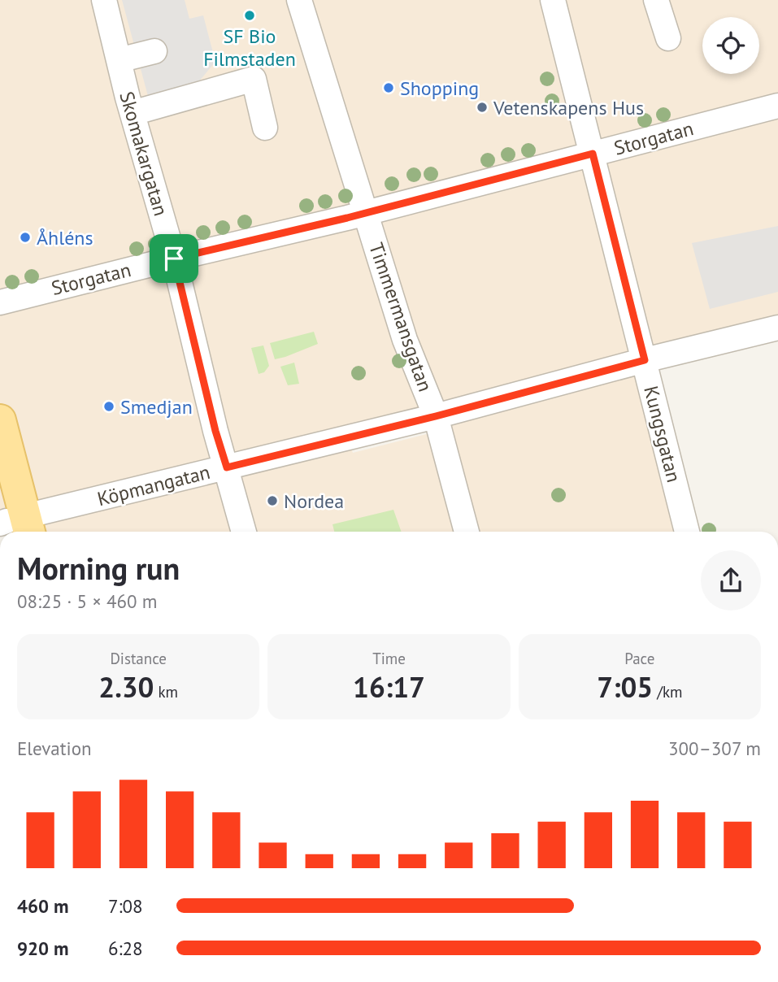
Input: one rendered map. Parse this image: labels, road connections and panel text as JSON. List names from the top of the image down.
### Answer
{
  "streets": {
    "street": [
      "Storgatan",
      "Skomakargatan",
      "Timmermansgatan",
      "Kungsgatan",
      "Köpmangatan"
    ]
  },
  "crossings": [
    ["Storgatan", "Skomakargatan"],
    ["Storgatan", "Timmermansgatan"],
    ["Storgatan", "Kungsgatan"],
    ["Skomakargatan", "Köpmangatan"],
    ["Timmermansgatan", "Köpmangatan"],
    ["Kungsgatan", "Köpmangatan"]
  ],
  "places": [
    "SF Bio Filmstaden",
    "Shopping",
    "Vetenskapens Hus",
    "Åhléns",
    "Smedjan",
    "Nordea"
  ],
  "page": {
    "heading": ["Morning run", "08:25 · 5 × 460 m"],
    "stats": [
      ["Distance", "2.30 km"],
      ["Time", "16:17"],
      ["Pace", "7:05 /km"]
    ],
    "chart": ["Elevation", "300–307 m"],
    "list": [
      {
        "name": "460 m",
        "note": "7:08"
      },
      {
        "name": "920 m",
        "note": "6:28"
      }
    ]
  }
}
